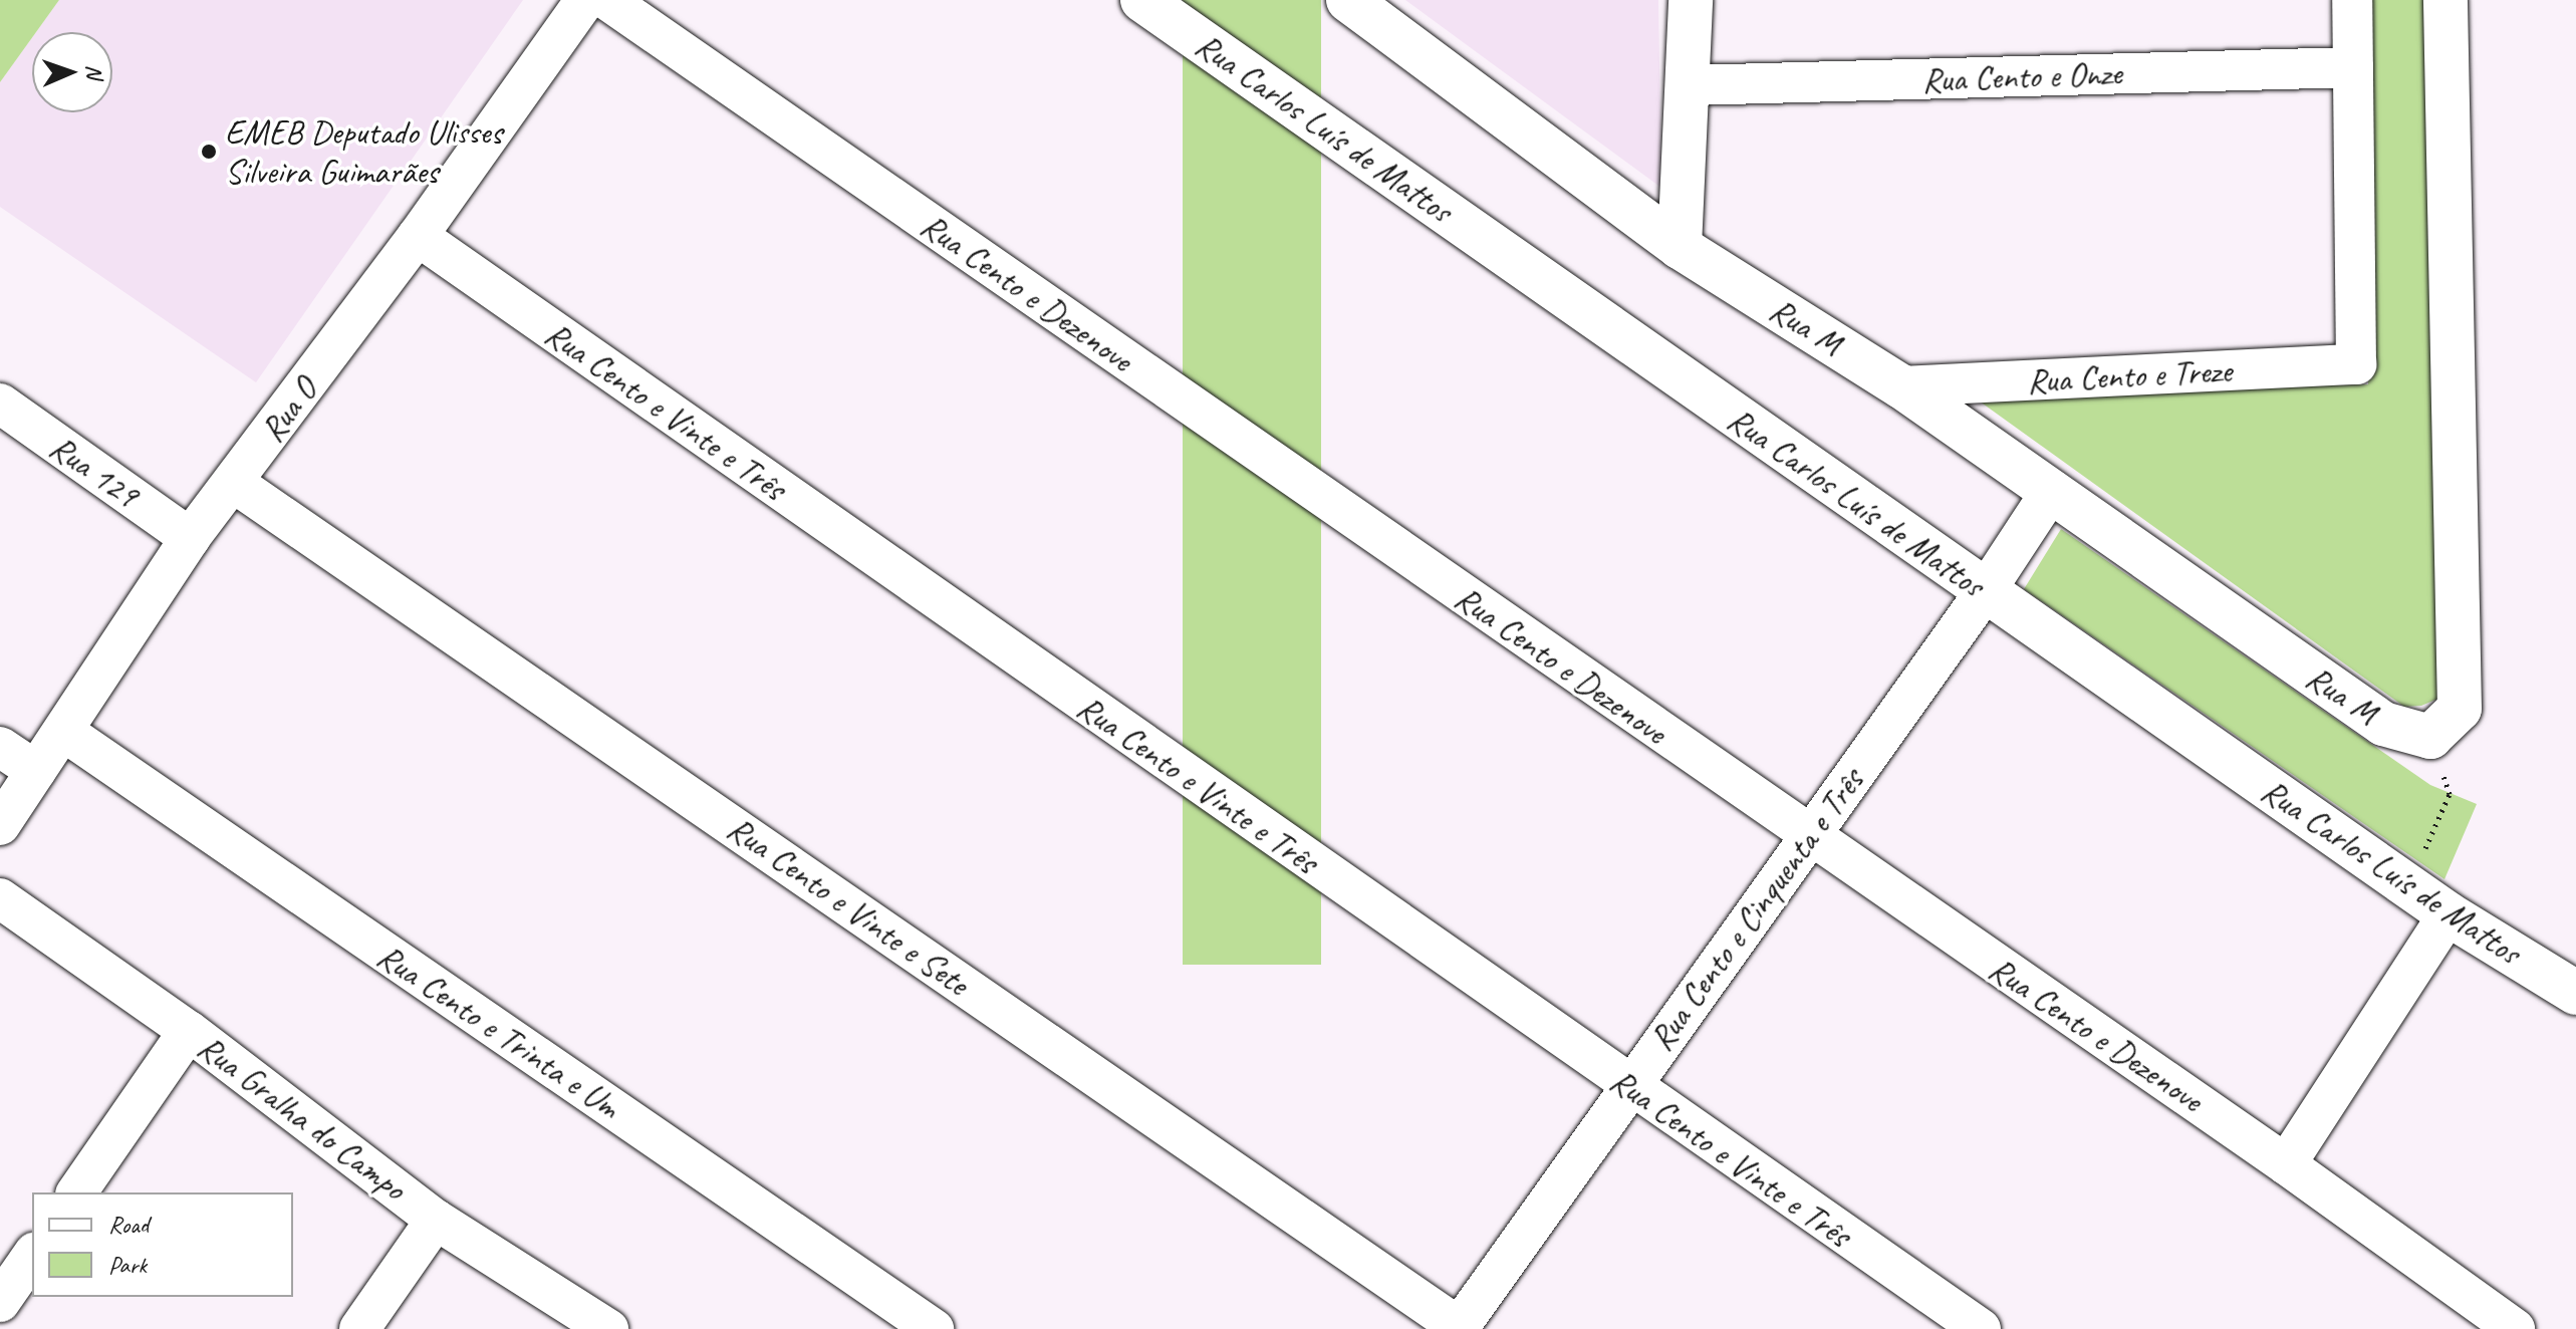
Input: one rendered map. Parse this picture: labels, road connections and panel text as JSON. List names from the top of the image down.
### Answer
{
  "streets": {
    "street": [
      "Rua Cento e Onze",
      "Rua Carlos Luís de Mattos",
      "Rua Cento e Dezenove",
      "Rua M",
      "Rua Cento e Treze",
      "Rua O",
      "Rua Cento e Vinte e Três",
      "Rua 129",
      "Rua Cento e Vinte e Sete",
      "Rua Cento e Cinquenta e Três",
      "Rua Cento e Trinta e Um",
      "Rua Gralha do Campo"
    ]
  },
  "crossings": [
    ["Rua Cento e Onze", "Rua Cento e Treze"],
    ["Rua Carlos Luís de Mattos", "Rua Cento e Cinquenta e Três"],
    ["Rua Cento e Dezenove", "Rua Cento e Cinquenta e Três"],
    ["Rua M", "Rua Cento e Treze"],
    ["Rua M", "Rua Cento e Cinquenta e Três"],
    ["Rua O", "Rua Cento e Vinte e Três"],
    ["Rua O", "Rua 129"],
    ["Rua O", "Rua Cento e Vinte e Sete"],
    ["Rua O", "Rua Cento e Trinta e Um"],
    ["Rua Cento e Vinte e Três", "Rua Cento e Cinquenta e Três"],
    ["Rua Cento e Vinte e Sete", "Rua Cento e Cinquenta e Três"]
  ],
  "places": ["EMEB Deputado Ulisses Silveira Guimarães"],
  "legend": ["Road", "Park"],
  "north": "right"
}
